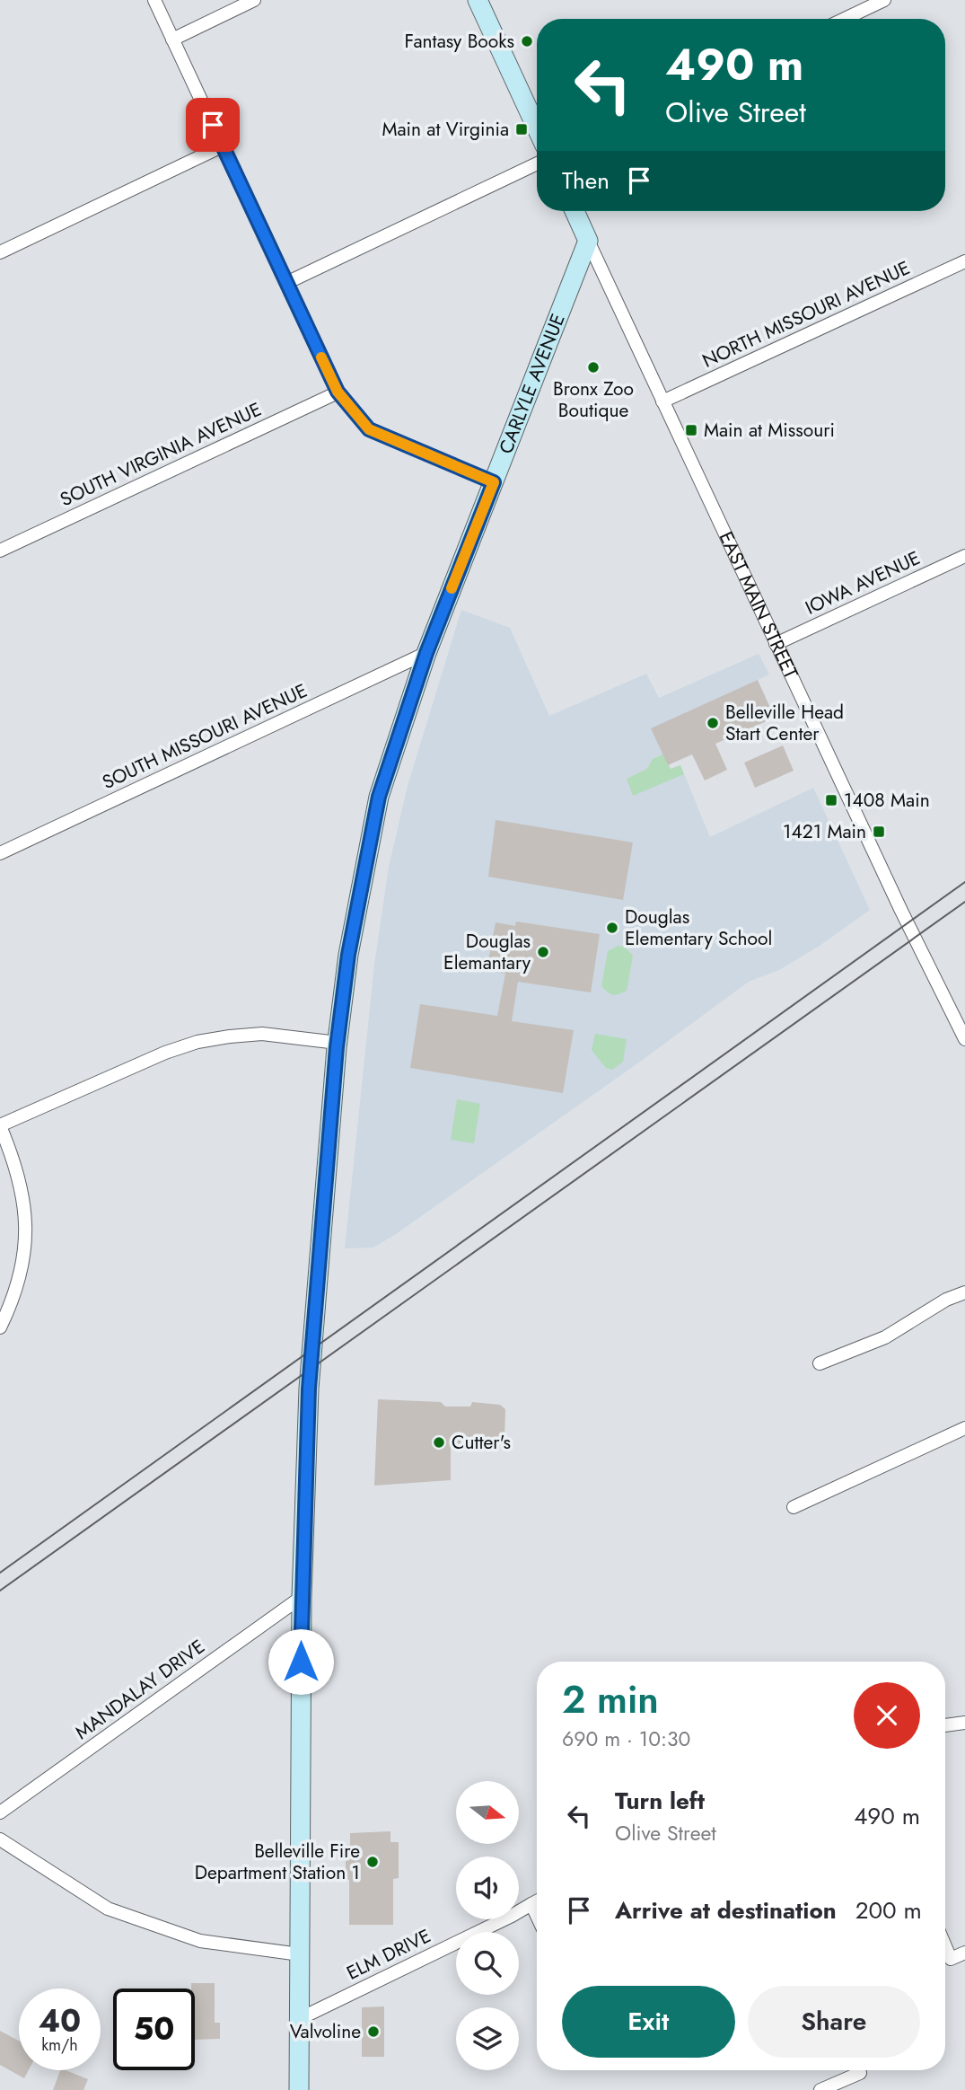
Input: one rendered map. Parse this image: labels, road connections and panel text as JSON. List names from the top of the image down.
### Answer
{
  "streets": {
    "main road": ["CARLYLE AVENUE", "EAST MAIN STREET"],
    "street": [
      "NORTH MISSOURI AVENUE",
      "SOUTH VIRGINIA AVENUE",
      "IOWA AVENUE",
      "SOUTH MISSOURI AVENUE",
      "MANDALAY DRIVE",
      "ELM DRIVE"
    ]
  },
  "crossings": [
    ["NORTH MISSOURI AVENUE", "EAST MAIN STREET"],
    ["CARLYLE AVENUE", "EAST MAIN STREET"],
    ["CARLYLE AVENUE", "SOUTH MISSOURI AVENUE"],
    ["CARLYLE AVENUE", "MANDALAY DRIVE"],
    ["CARLYLE AVENUE", "ELM DRIVE"],
    ["IOWA AVENUE", "EAST MAIN STREET"]
  ],
  "places": {
    "other": [
      "Fantasy Books",
      "Bronx Zoo Boutique",
      "Belleville Head Start Center",
      "Douglas Elementary School",
      "Douglas Elemantary",
      "Cutter's",
      "Belleville Fire Department Station 1",
      "Valvoline"
    ],
    "transit": [
      "Main at Virginia",
      "Main at Missouri",
      "1408 Main",
      "1421 Main"
    ]
  },
  "north": "right",
  "page": {
    "turn": ["490 m", "Olive Street"],
    "then": "Then",
    "heading": ["2 min", "690 m · 10:30"],
    "list": [
      {
        "name": "Turn left",
        "note": "Olive Street",
        "value": "490 m"
      },
      {
        "name": "Arrive at destination",
        "value": "200 m"
      }
    ],
    "buttons": ["Exit", "Share"],
    "speed": "40 km/h",
    "limit": "50"
  }
}
